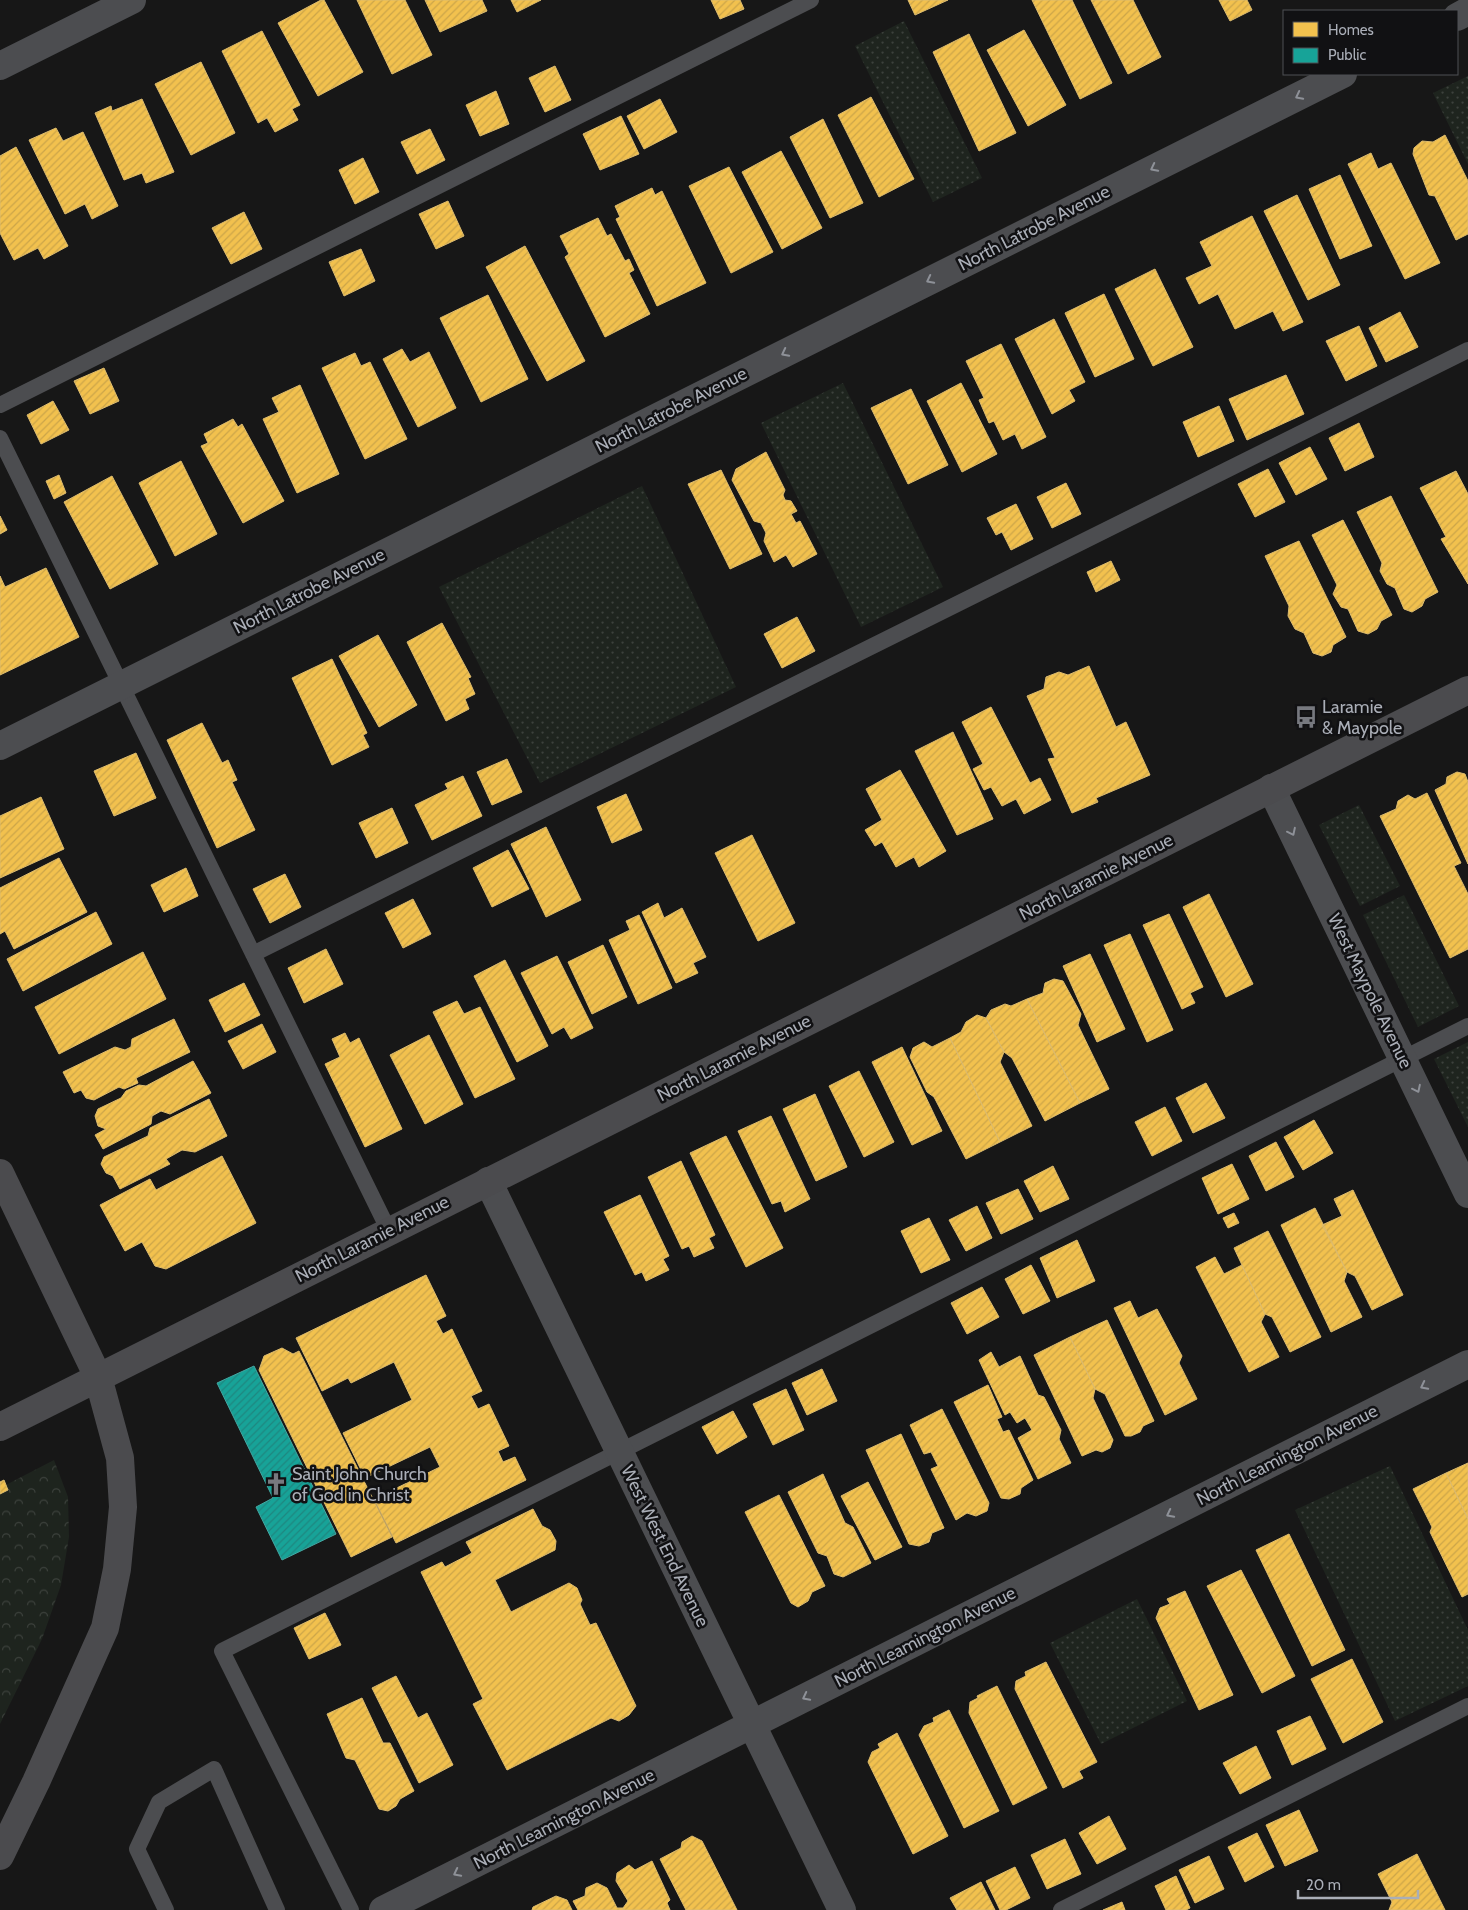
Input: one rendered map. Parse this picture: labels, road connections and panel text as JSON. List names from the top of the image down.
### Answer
{
  "streets": {
    "street": [
      "North Latrobe Avenue",
      "North Laramie Avenue",
      "West Maypole Avenue",
      "North Leamington Avenue",
      "West West End Avenue"
    ]
  },
  "crossings": [
    ["North Laramie Avenue", "West Maypole Avenue"],
    ["North Laramie Avenue", "West West End Avenue"],
    ["North Leamington Avenue", "West West End Avenue"]
  ],
  "one_way": ["North Latrobe Avenue", "West Maypole Avenue", "North Leamington Avenue"],
  "places": {
    "bus stop": ["Laramie & Maypole"],
    "church": ["Saint John Church of God in Christ"]
  },
  "legend": ["Homes", "Public"],
  "scale_bar": "20 m"
}
